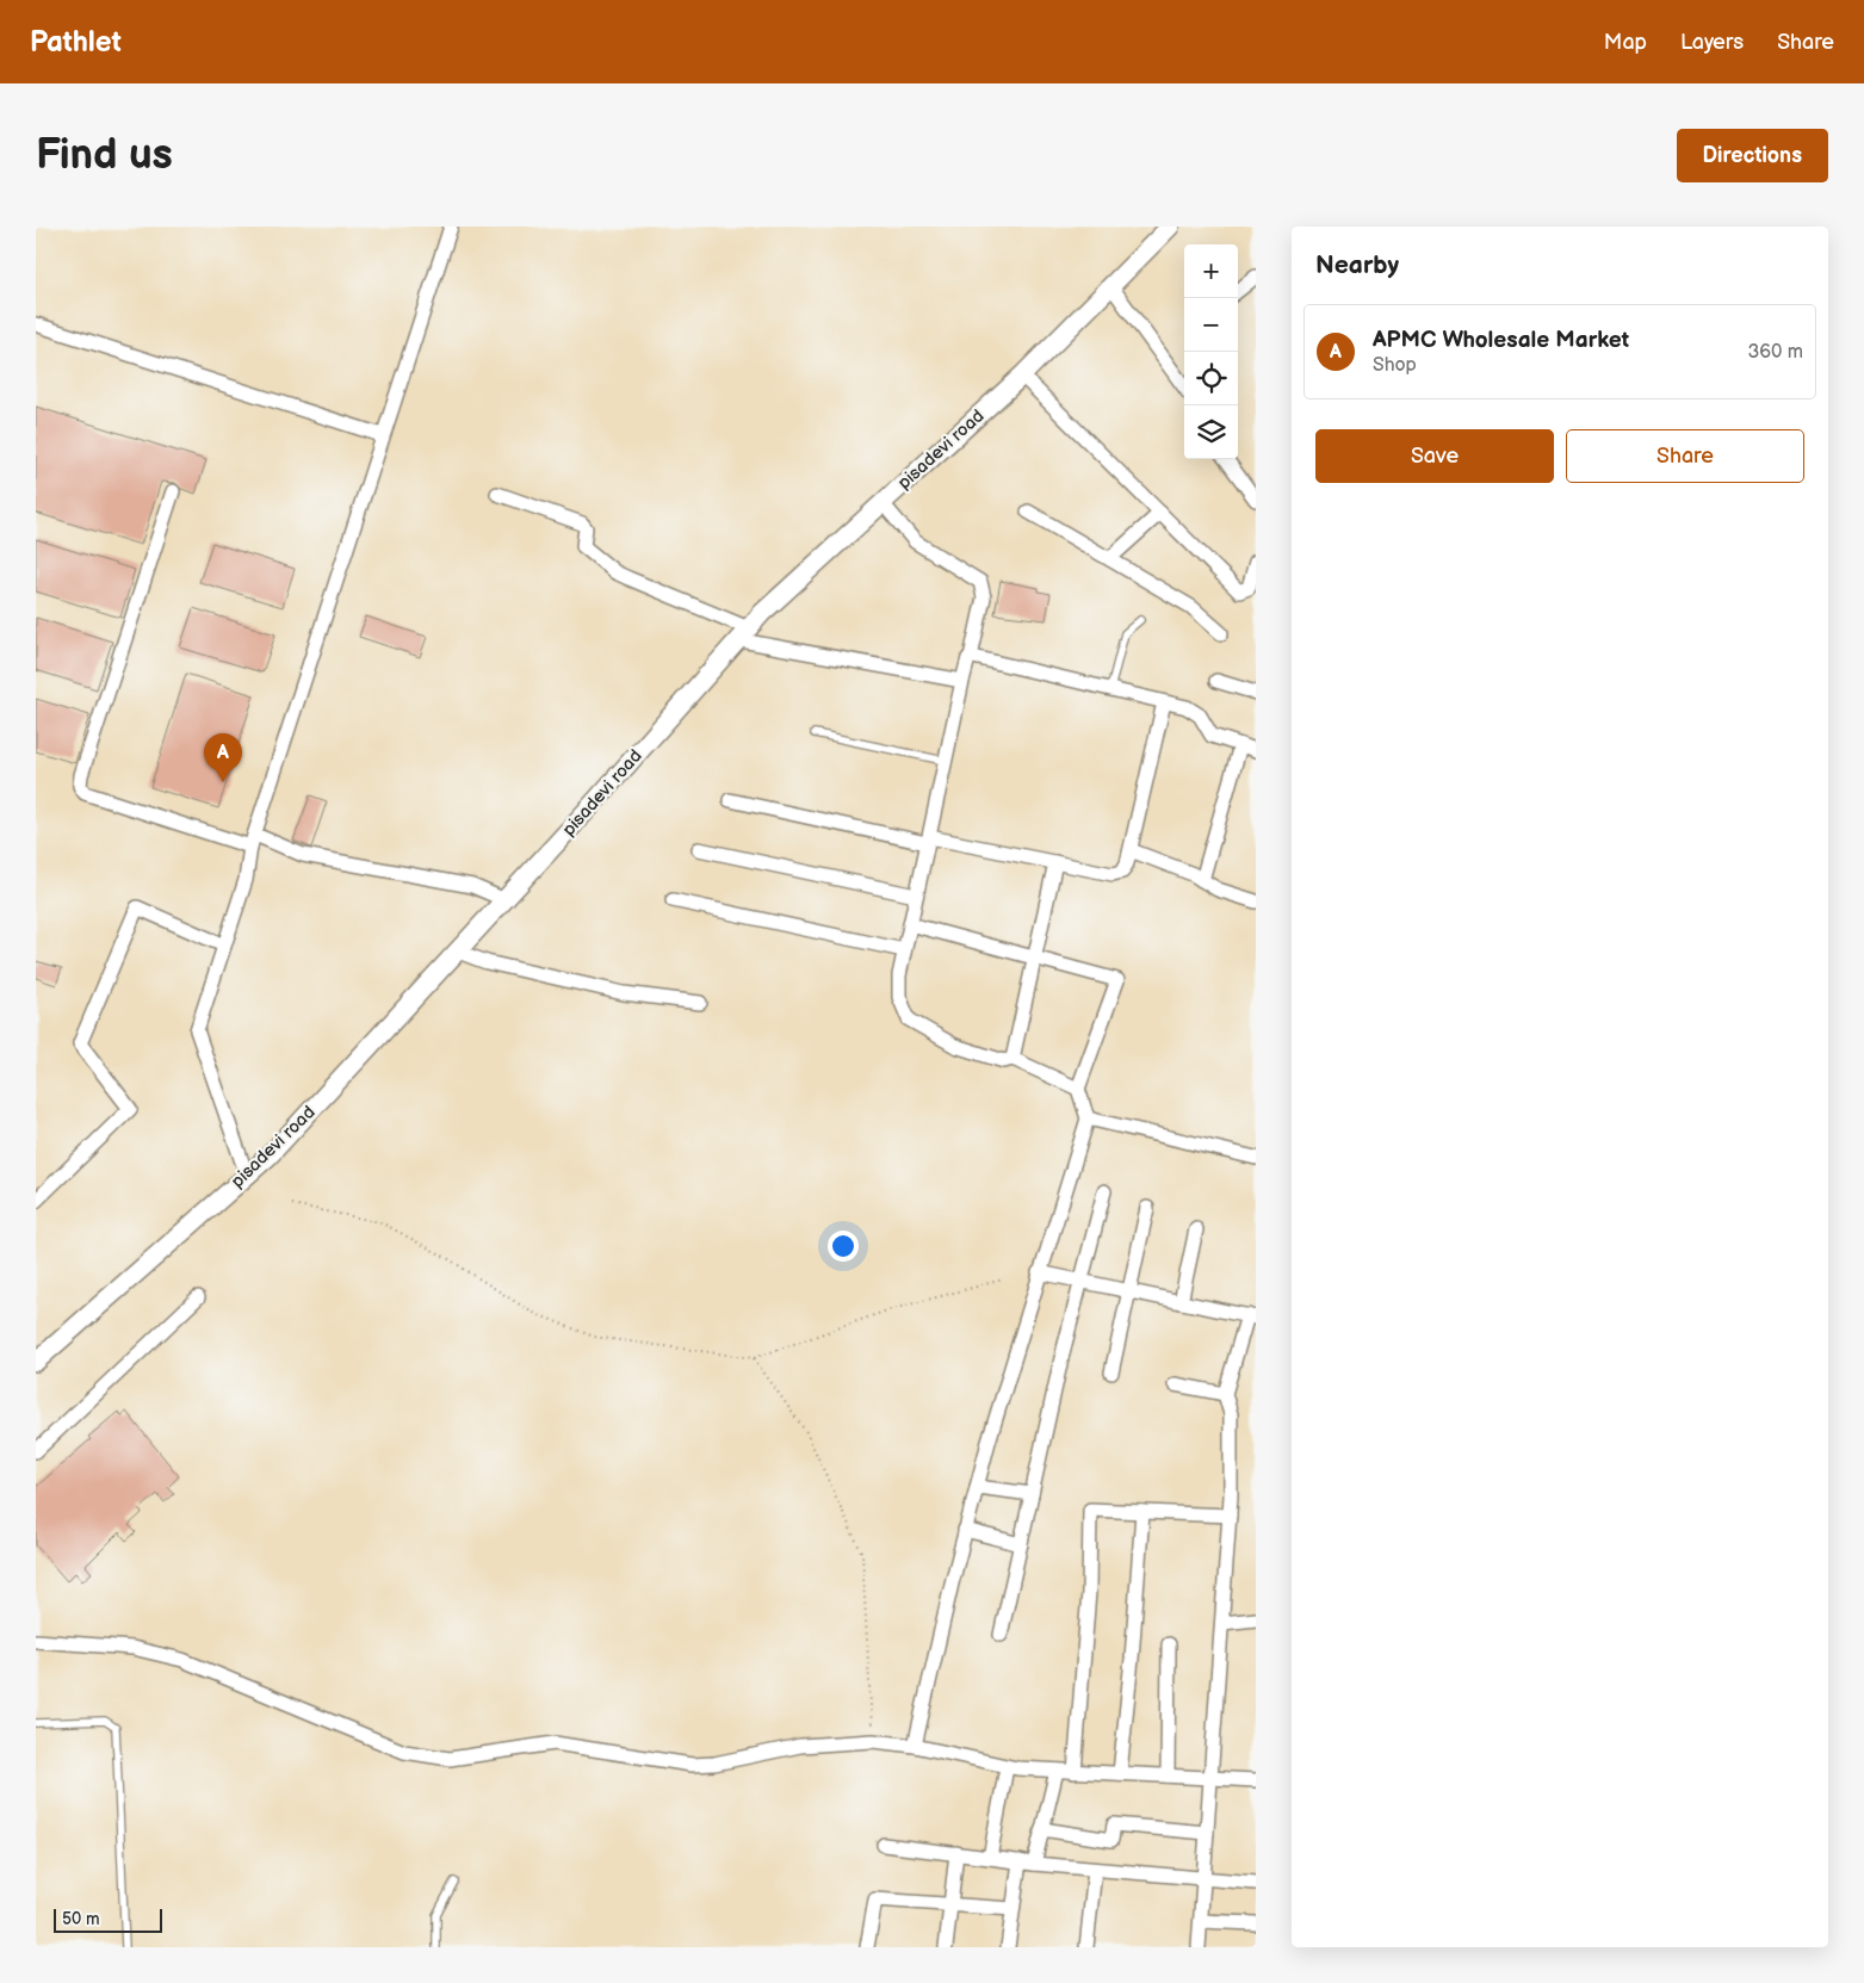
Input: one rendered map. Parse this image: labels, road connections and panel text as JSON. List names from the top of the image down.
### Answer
{
  "streets": {
    "street": ["pisadevi road"]
  },
  "scale_bar": "50 m",
  "page": {
    "header": "Pathlet",
    "nav": ["Map", "Layers", "Share"],
    "buttons": [
      "Directions",
      ["Save", "Share"]
    ],
    "title": "Find us",
    "heading": "Nearby",
    "map_buttons": ["+", "−"],
    "list": [
      {
        "mark": "A",
        "name": "APMC Wholesale Market",
        "note": "Shop",
        "value": "360 m"
      }
    ],
    "pins": "A",
    "scale": "50 m"
  }
}
